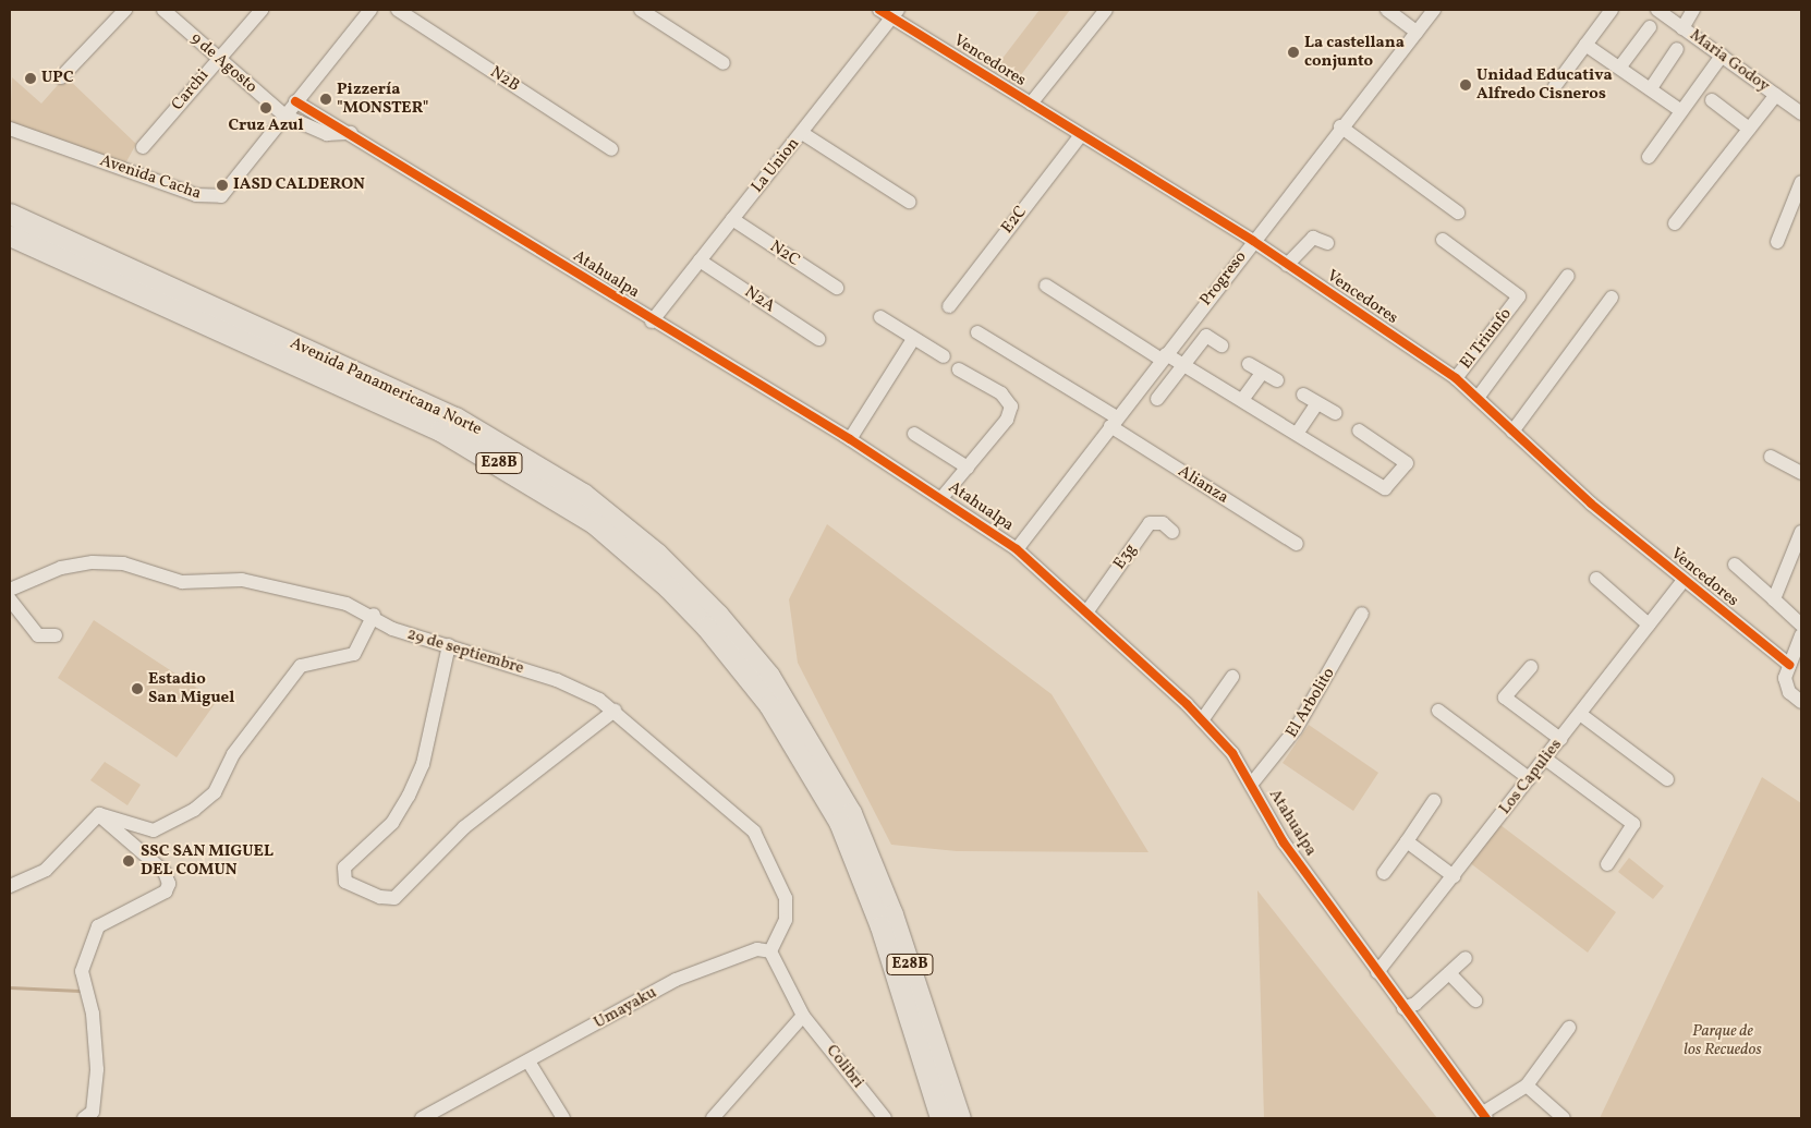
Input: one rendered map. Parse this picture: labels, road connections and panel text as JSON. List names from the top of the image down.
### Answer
{
  "streets": {
    "highway": ["Avenida Panamericana Norte", "E28B"],
    "street": [
      "Vencedores",
      "Maria Godoy",
      "9 de Agosto",
      "N2B",
      "Carchi",
      "La Union",
      "Avenida Cacha",
      "E2C",
      "N2C",
      "Atahualpa",
      "Progreso",
      "N2A",
      "El Triunfo",
      "Alianza",
      "E3g",
      "29 de septiembre",
      "El Arbolito",
      "Los Capulies",
      "Umayaku",
      "Colibri"
    ]
  },
  "crossings": [
    ["Vencedores", "La Union"],
    ["Vencedores", "E2C"],
    ["Vencedores", "Progreso"],
    ["Vencedores", "El Triunfo"],
    ["Vencedores", "Los Capulies"],
    ["9 de Agosto", "Carchi"],
    ["9 de Agosto", "Avenida Cacha"],
    ["La Union", "N2C"],
    ["La Union", "Atahualpa"],
    ["La Union", "N2A"],
    ["Avenida Cacha", "Atahualpa"],
    ["Atahualpa", "Progreso"],
    ["Atahualpa", "E3g"],
    ["Atahualpa", "El Arbolito"],
    ["Atahualpa", "Los Capulies"],
    ["Progreso", "Alianza"],
    ["29 de septiembre", "Umayaku"]
  ],
  "parks": ["Parque de los Recuedos"],
  "places": [
    "La castellana conjunto",
    "UPC",
    "Unidad Educativa Alfredo Cisneros",
    "Pizzería \"MONSTER\"",
    "Cruz Azul",
    "IASD CALDERON",
    "Estadio San Miguel",
    "SSC SAN MIGUEL DEL COMUN"
  ]
}
